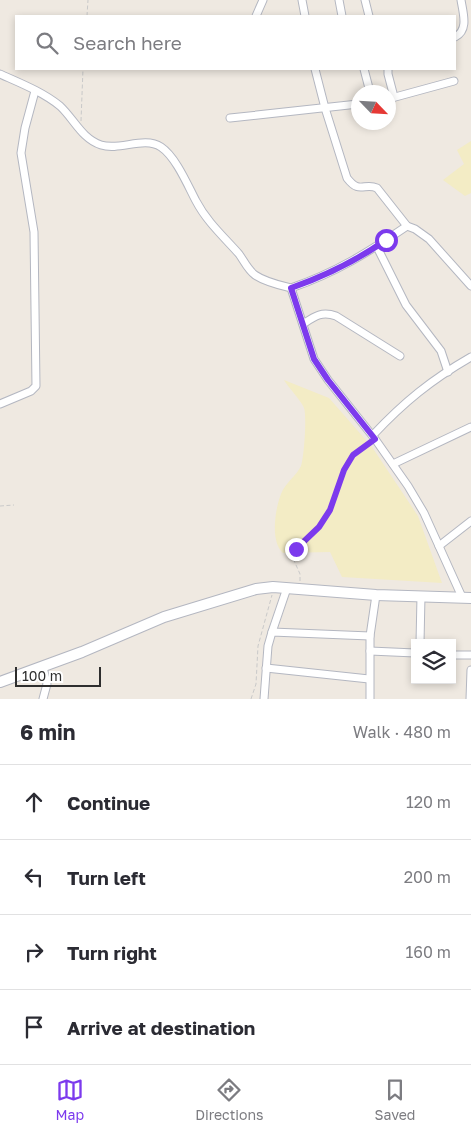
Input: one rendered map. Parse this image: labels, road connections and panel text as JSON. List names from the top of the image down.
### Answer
{
  "scale_bar": "100 m",
  "north": "bottom right",
  "page": {
    "search": "Search here",
    "scale": "100 m",
    "heading": ["6 min", "Walk · 480 m"],
    "list": [
      ["Continue", "120 m"],
      ["Turn left", "200 m"],
      ["Turn right", "160 m"],
      "Arrive at destination"
    ],
    "nav": ["Map", "Directions", "Saved"]
  }
}
